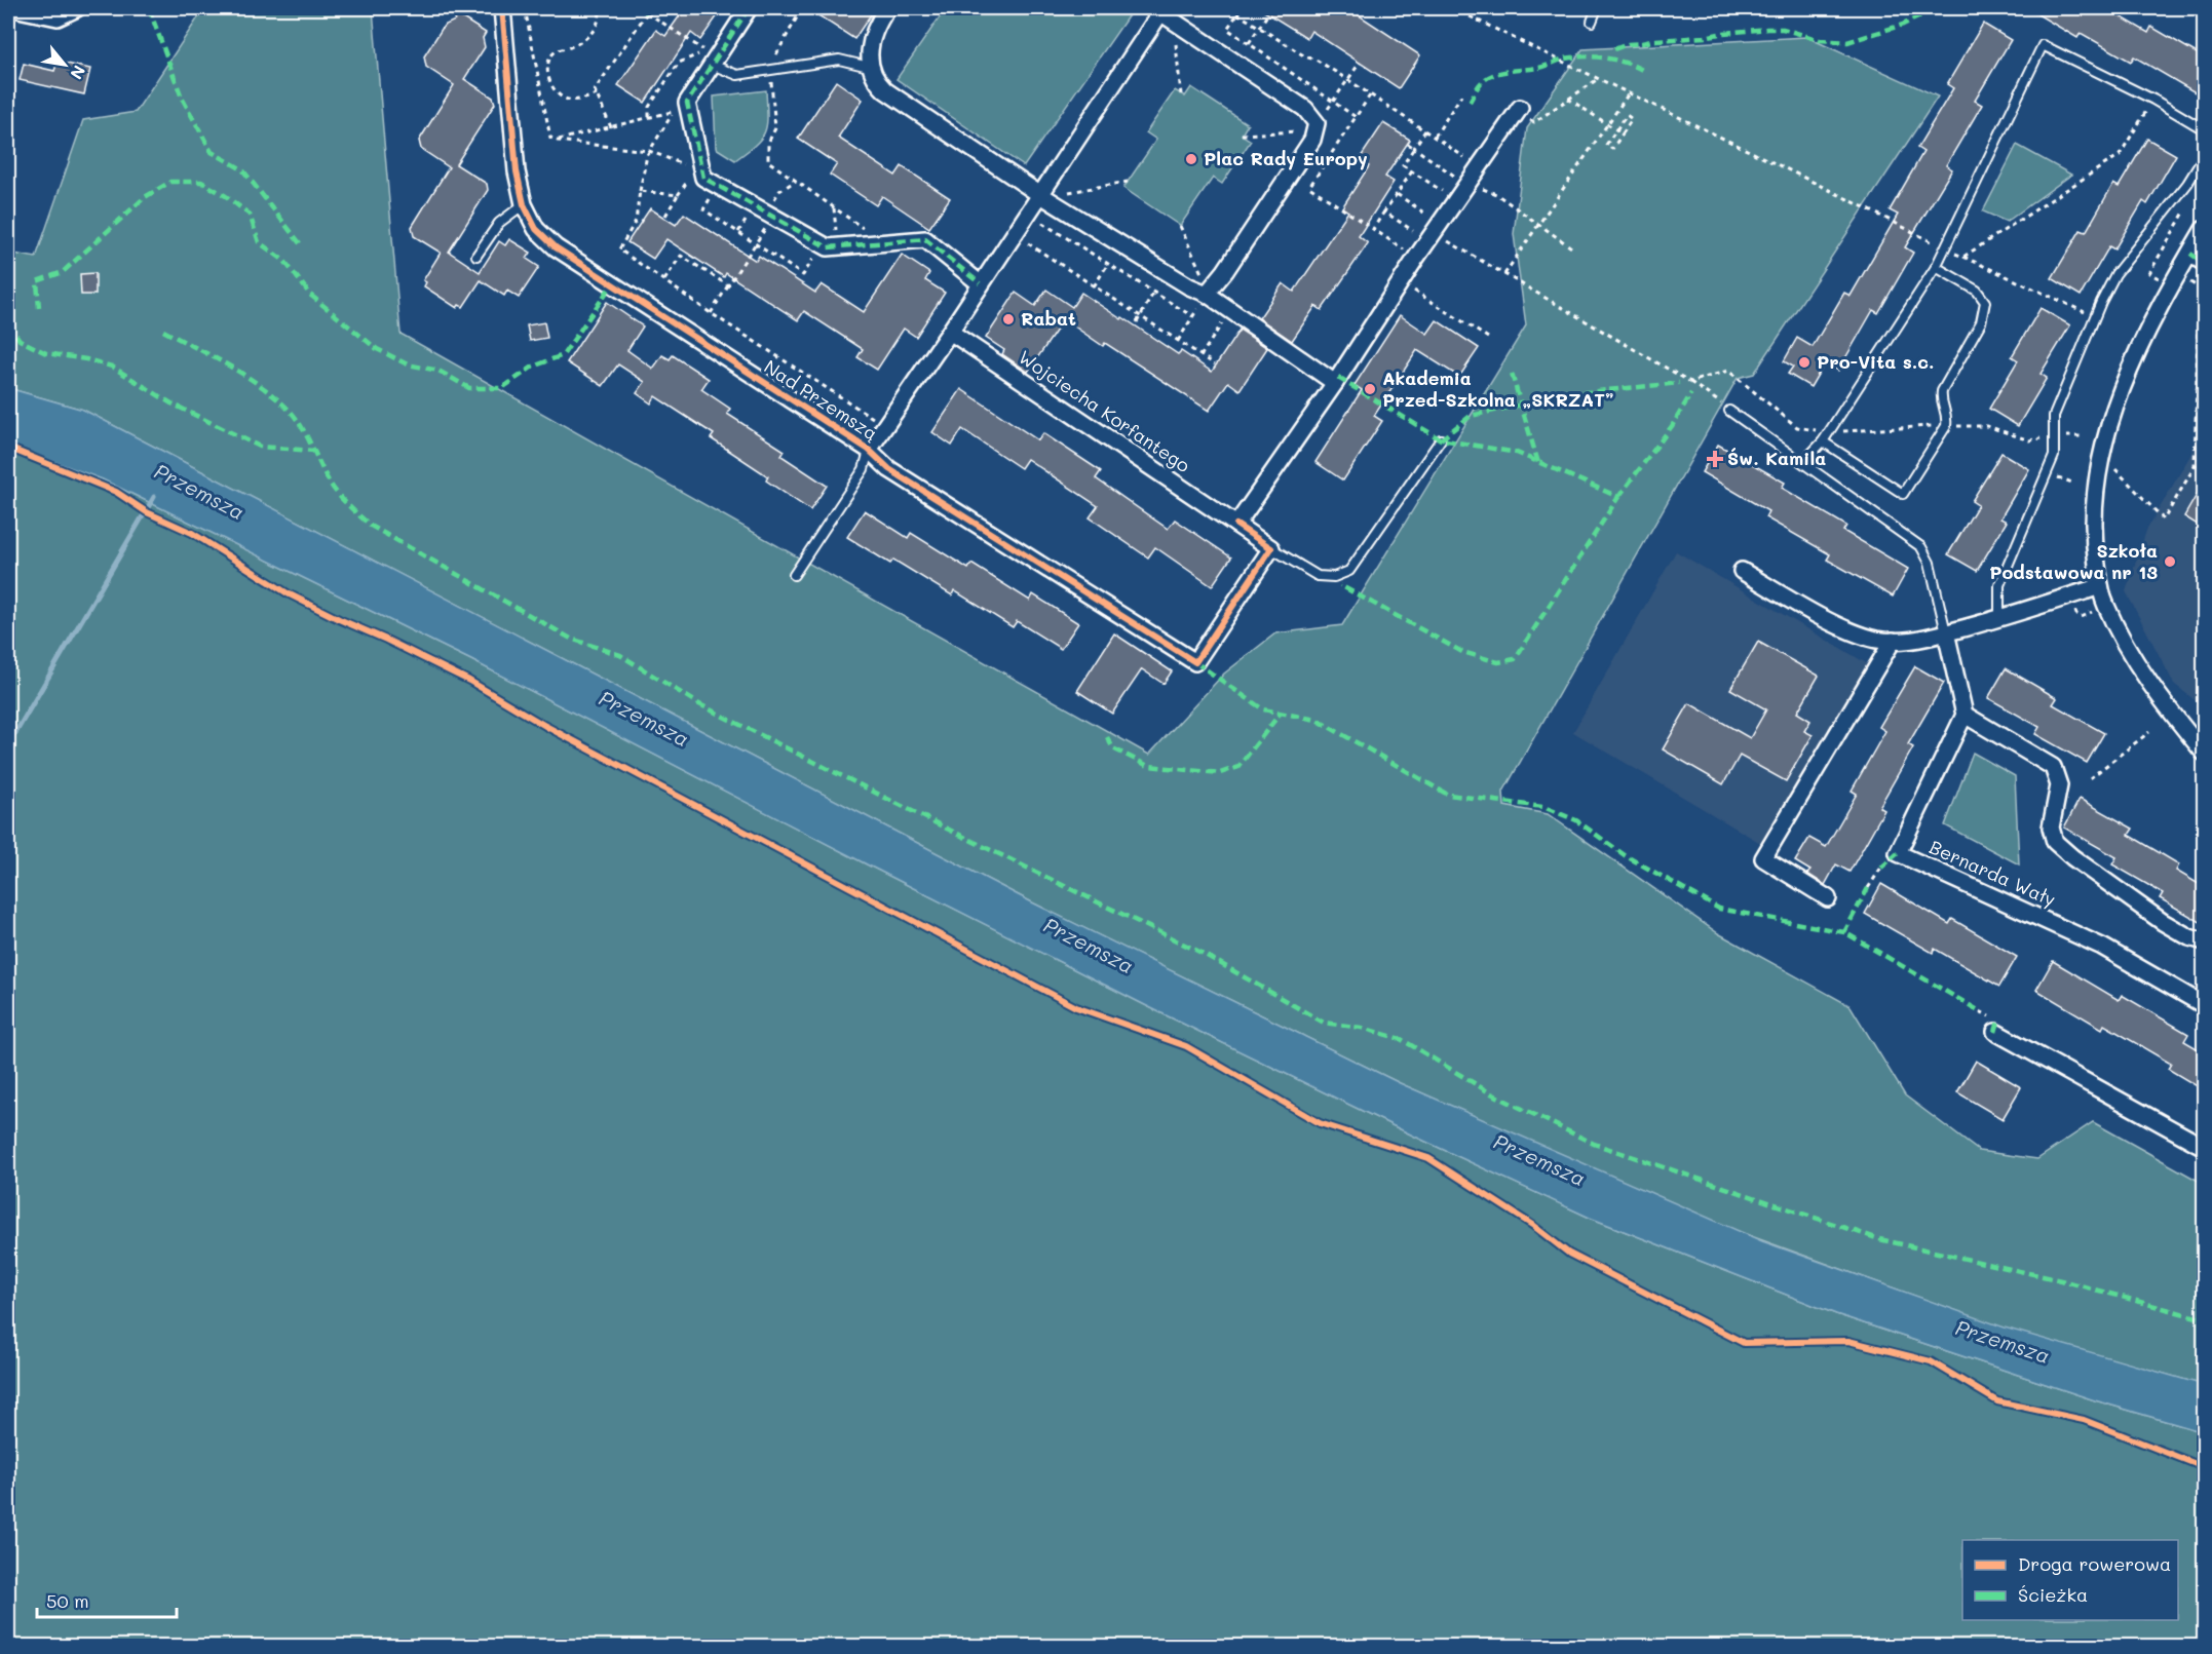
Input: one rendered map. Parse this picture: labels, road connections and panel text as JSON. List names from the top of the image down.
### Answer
{
  "streets": {
    "street": ["Nad Przemszą", "Wojciecha Korfantego", "Bernarda Wały"]
  },
  "crossings": [
    ["Nad Przemszą", "Wojciecha Korfantego"]
  ],
  "water": ["Przemsza"],
  "places": {
    "other": [
      "Plac Rady Europy",
      "Rabat",
      "Pro-Vita s.c.",
      "Akademia Przed-Szkolna „SKRZAT”",
      "Szkoła Podstawowa nr 13"
    ],
    "health": ["Św. Kamila"]
  },
  "legend": ["Droga rowerowa", "Ścieżka"],
  "scale_bar": "50 m",
  "north": "bottom right"
}
